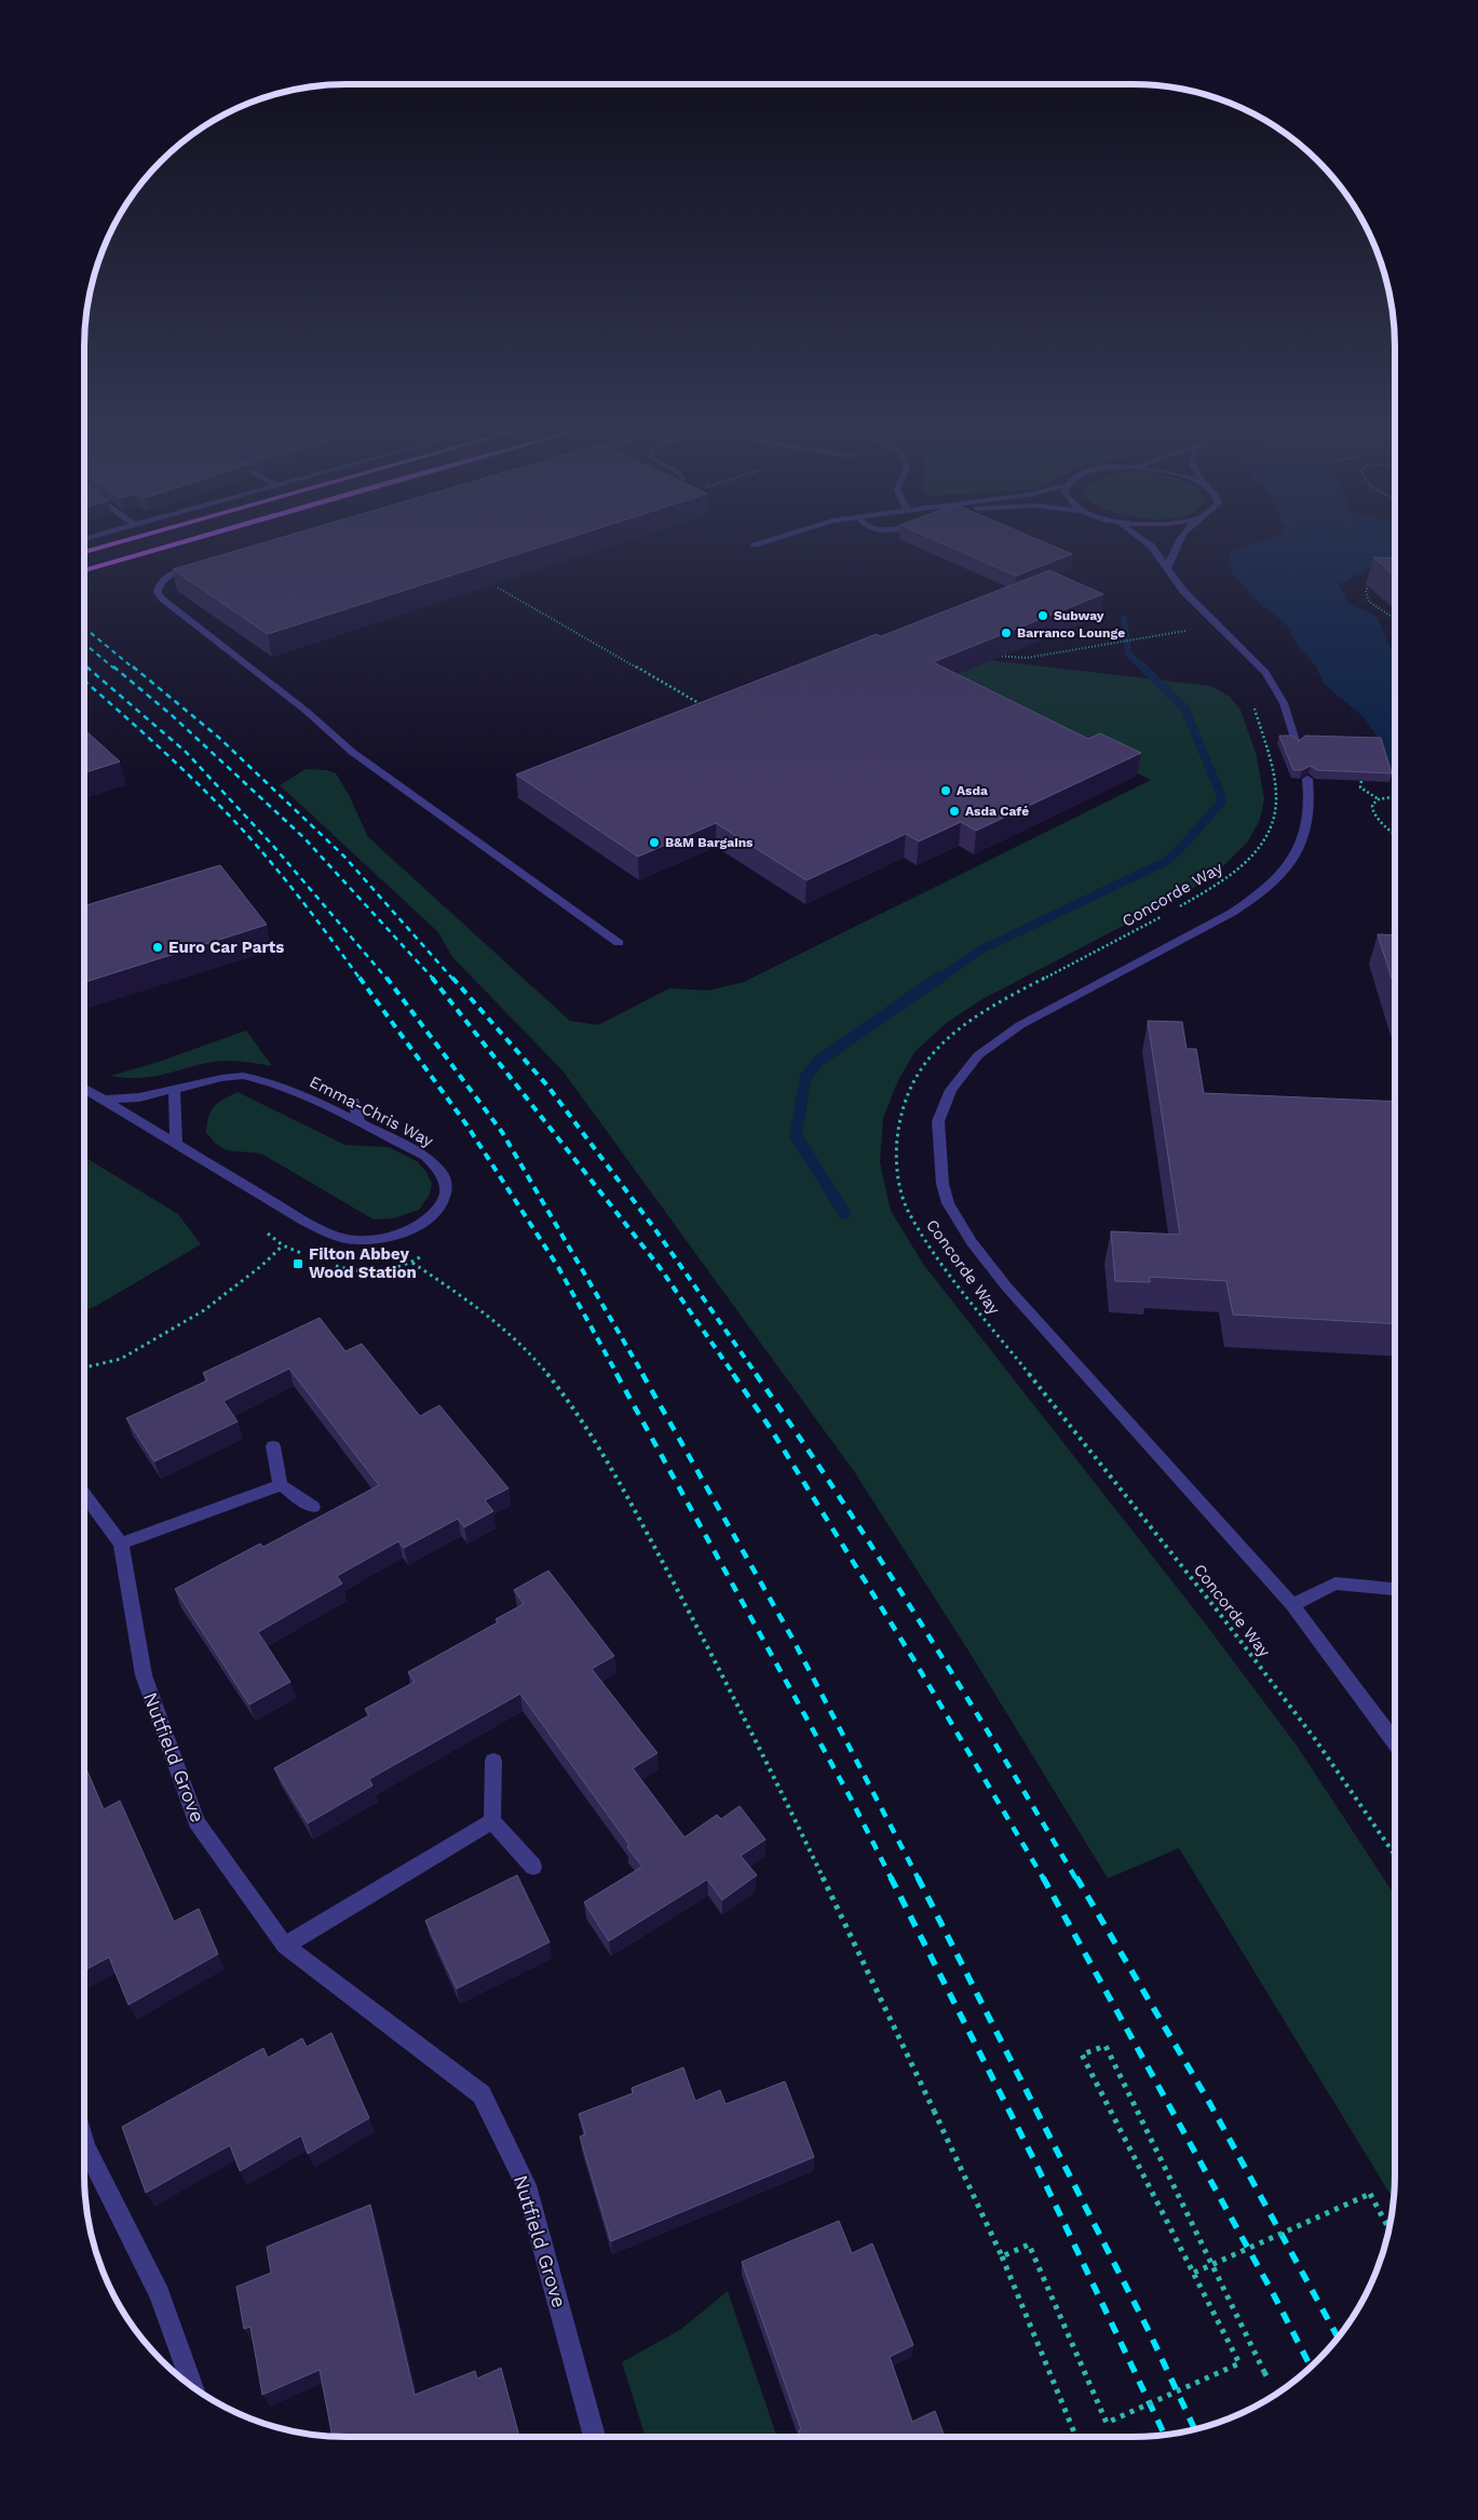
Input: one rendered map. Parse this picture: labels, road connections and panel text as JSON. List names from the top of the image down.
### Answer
{
  "streets": {
    "street": ["Emma-Chris Way", "Nutfield Grove"],
    "path": ["Concorde Way"]
  },
  "places": {
    "other": [
      "Subway",
      "Barranco Lounge",
      "Asda",
      "Asda Café",
      "B&M Bargains",
      "Euro Car Parts"
    ],
    "transit": ["Filton Abbey Wood Station"]
  }
}
